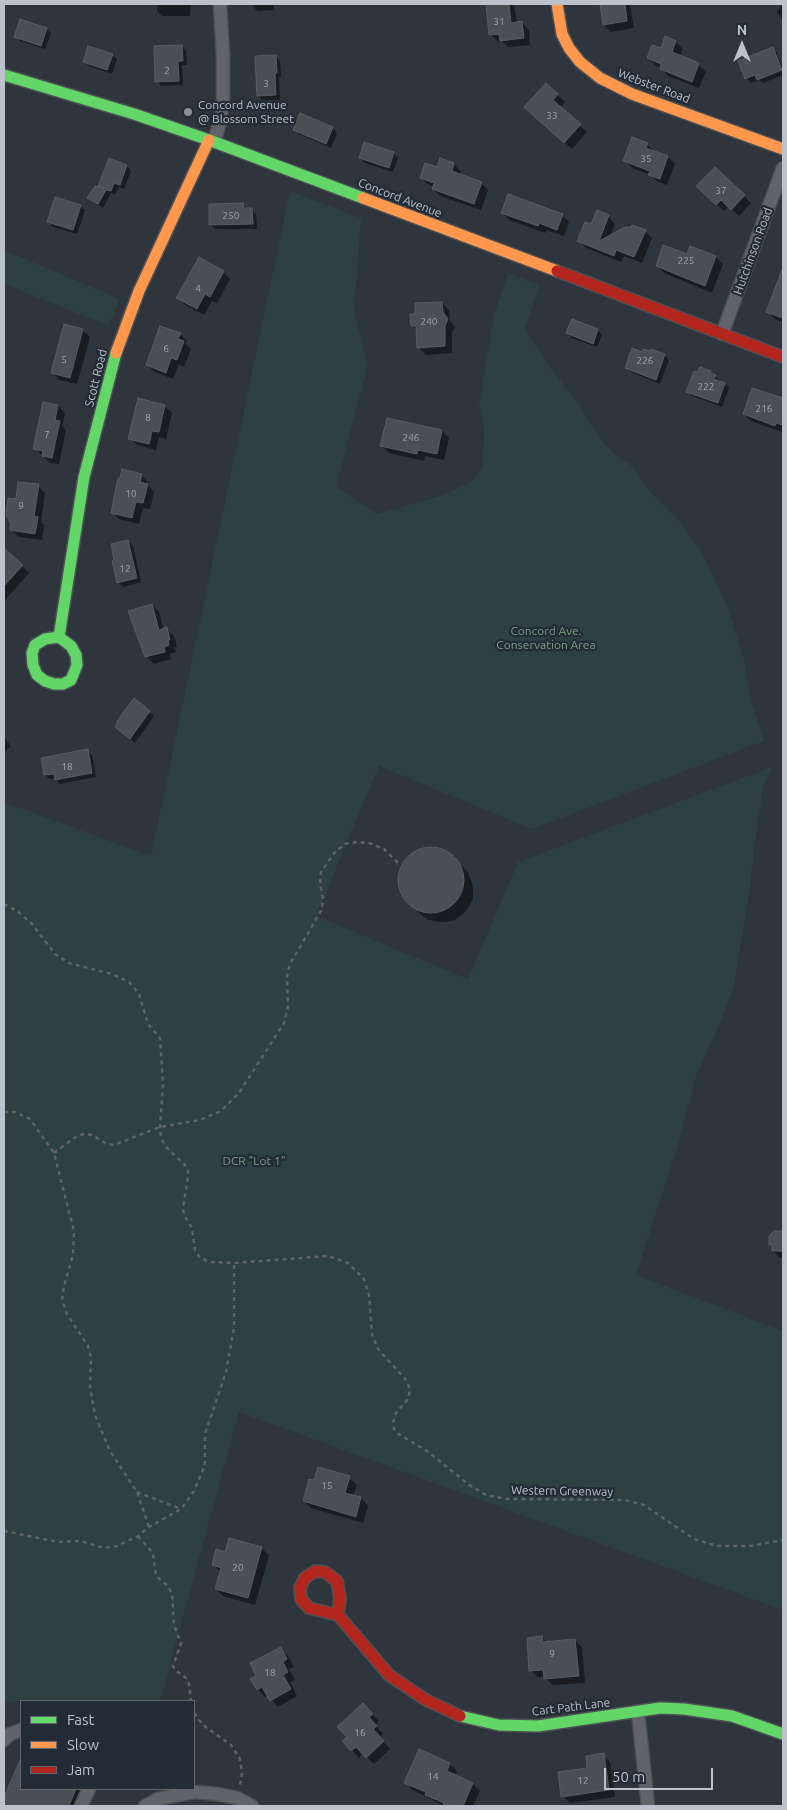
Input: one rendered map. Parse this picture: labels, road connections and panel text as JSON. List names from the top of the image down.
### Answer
{
  "streets": {
    "street": [
      "Webster Road",
      "Concord Avenue",
      "Hutchinson Road",
      "Scott Road",
      "Cart Path Lane"
    ],
    "path": ["Western Greenway"]
  },
  "crossings": [
    ["Concord Avenue", "Hutchinson Road"],
    ["Concord Avenue", "Scott Road"]
  ],
  "parks": ["Concord Ave. Conservation Area", "DCR \"Lot 1\""],
  "places": ["Concord Avenue @ Blossom Street"],
  "house_numbers": [
    "31",
    "2",
    "3",
    "33",
    "35",
    "37",
    "250",
    "225",
    "4",
    "240",
    "6",
    "5",
    "226",
    "222",
    "216",
    "8",
    "7",
    "246",
    "10",
    "9",
    "12",
    "18",
    "15",
    "20",
    "9",
    "18",
    "16",
    "14",
    "12"
  ],
  "legend": ["Fast", "Slow", "Jam"],
  "scale_bar": "50 m",
  "north": "top"
}
